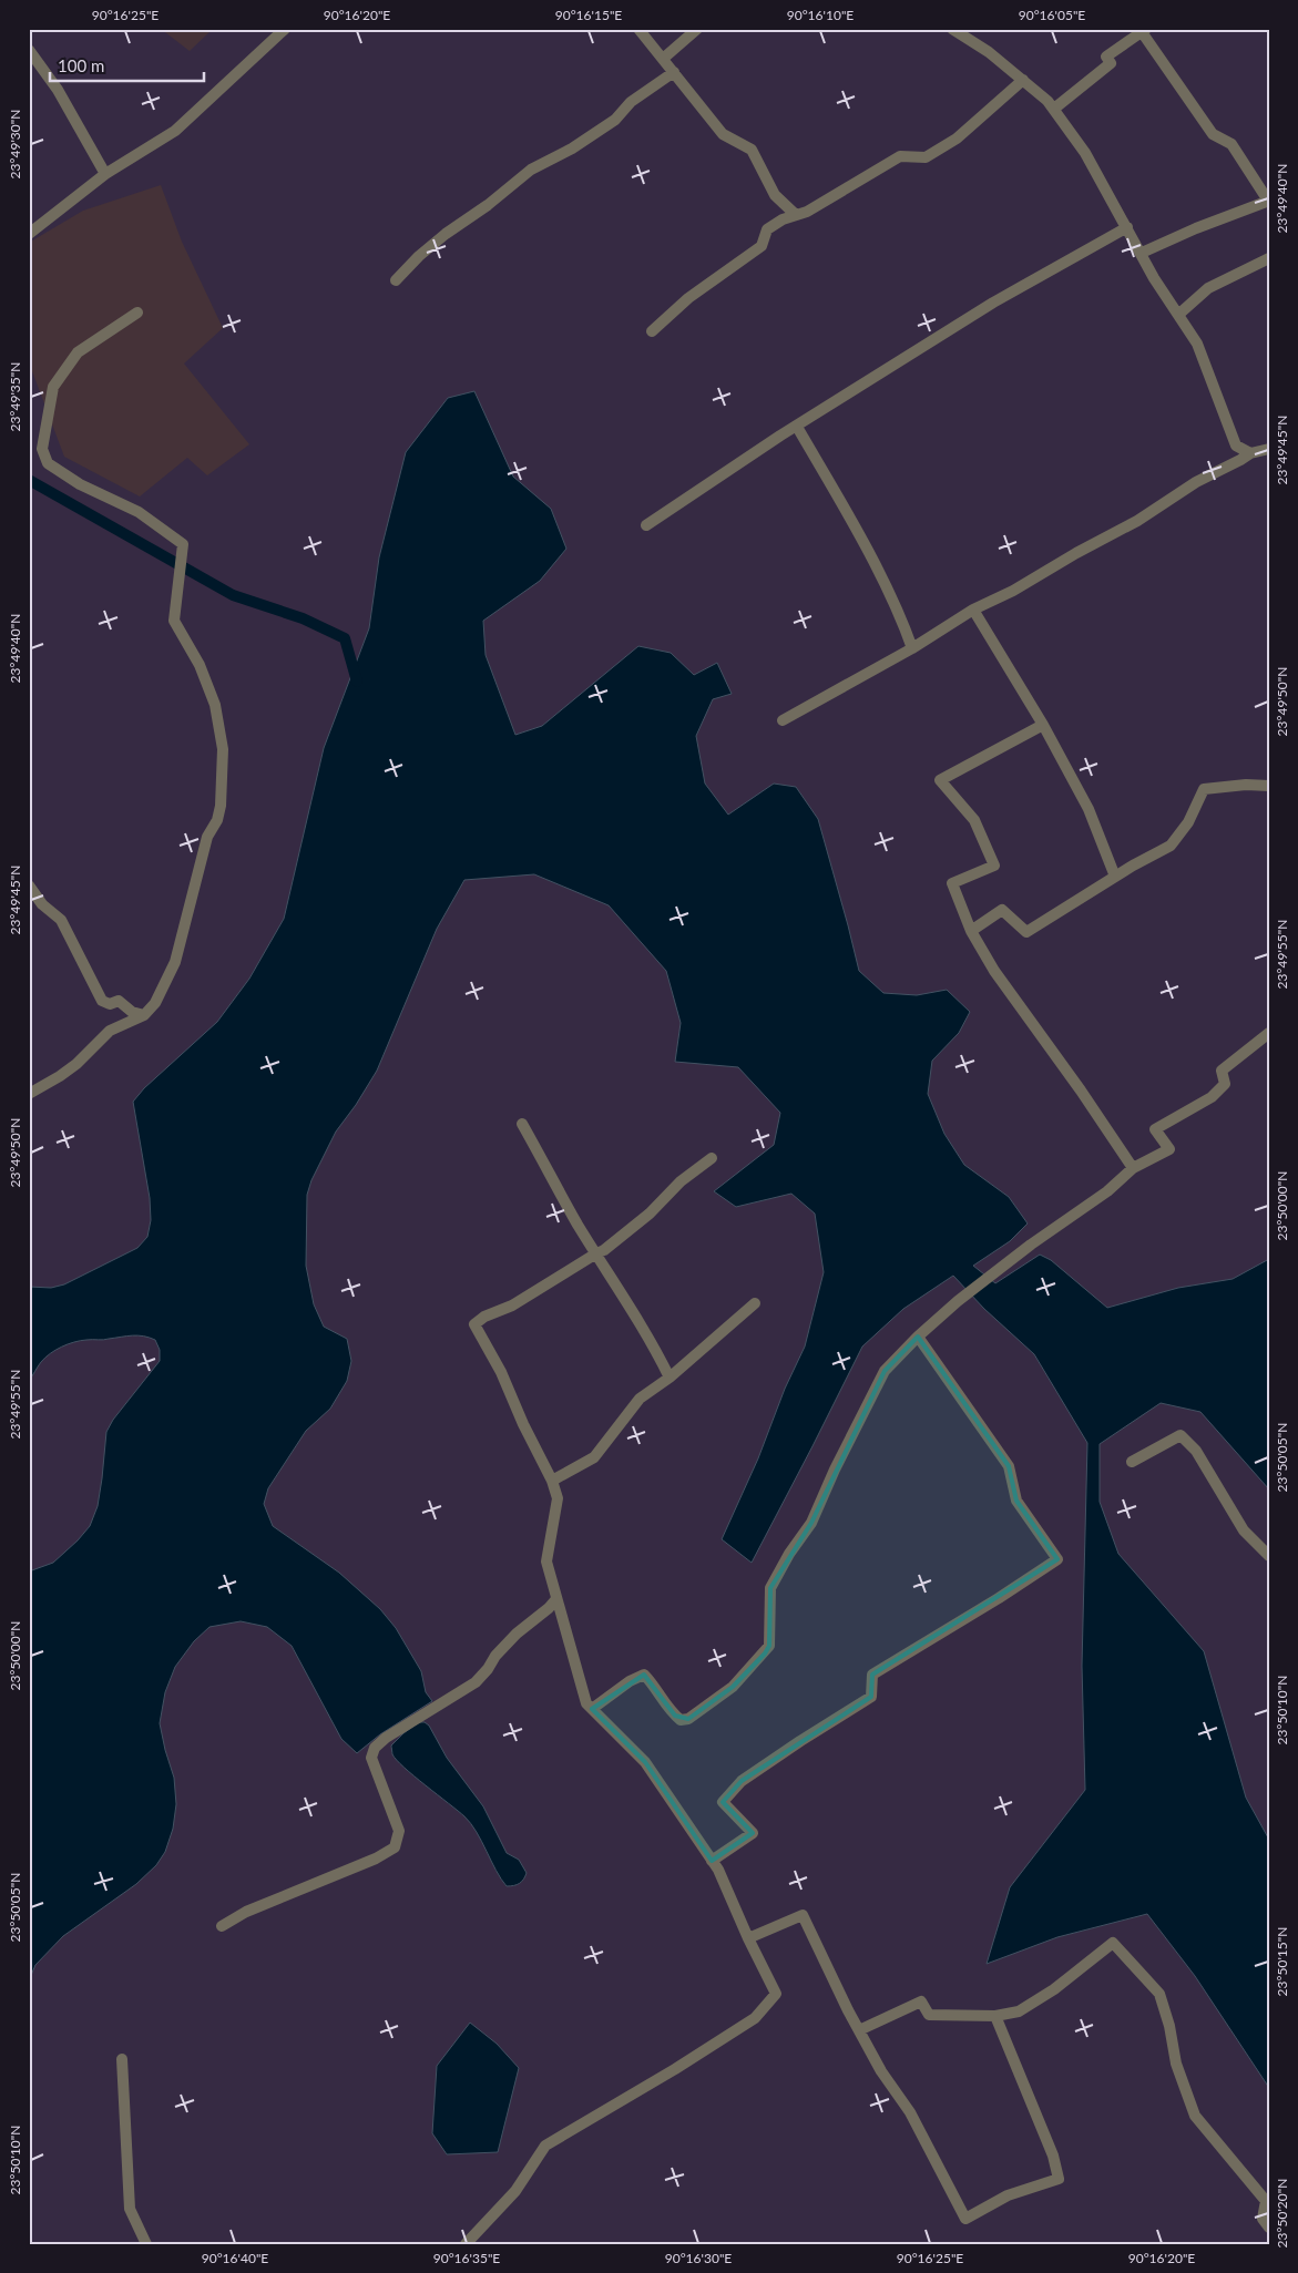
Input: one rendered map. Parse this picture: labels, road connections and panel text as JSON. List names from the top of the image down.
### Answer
{
  "scale_bar": "100 m",
  "coordinates": [
    "90°16'25\"E",
    "90°16'20\"E",
    "90°16'15\"E",
    "90°16'10\"E",
    "90°16'05\"E",
    "23°49'30\"N",
    "23°49'40\"N",
    "23°49'35\"N",
    "23°49'45\"N",
    "23°49'50\"N",
    "23°49'55\"N",
    "23°50'00\"N",
    "23°50'05\"N",
    "23°50'10\"N",
    "23°50'15\"N",
    "23°50'20\"N",
    "90°16'40\"E",
    "90°16'35\"E",
    "90°16'30\"E"
  ]
}
